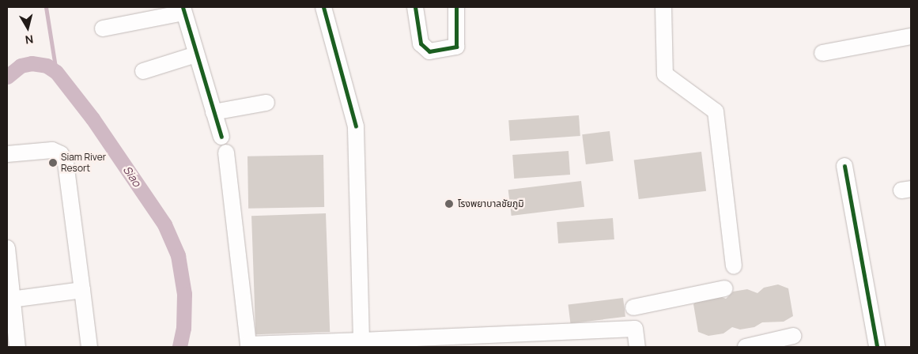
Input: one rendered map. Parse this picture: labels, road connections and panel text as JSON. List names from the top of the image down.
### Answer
{
  "water": ["Siao"],
  "places": ["Siam River Resort", "โรงพยาบาลชัยภูมิ"],
  "north": "bottom"
}
